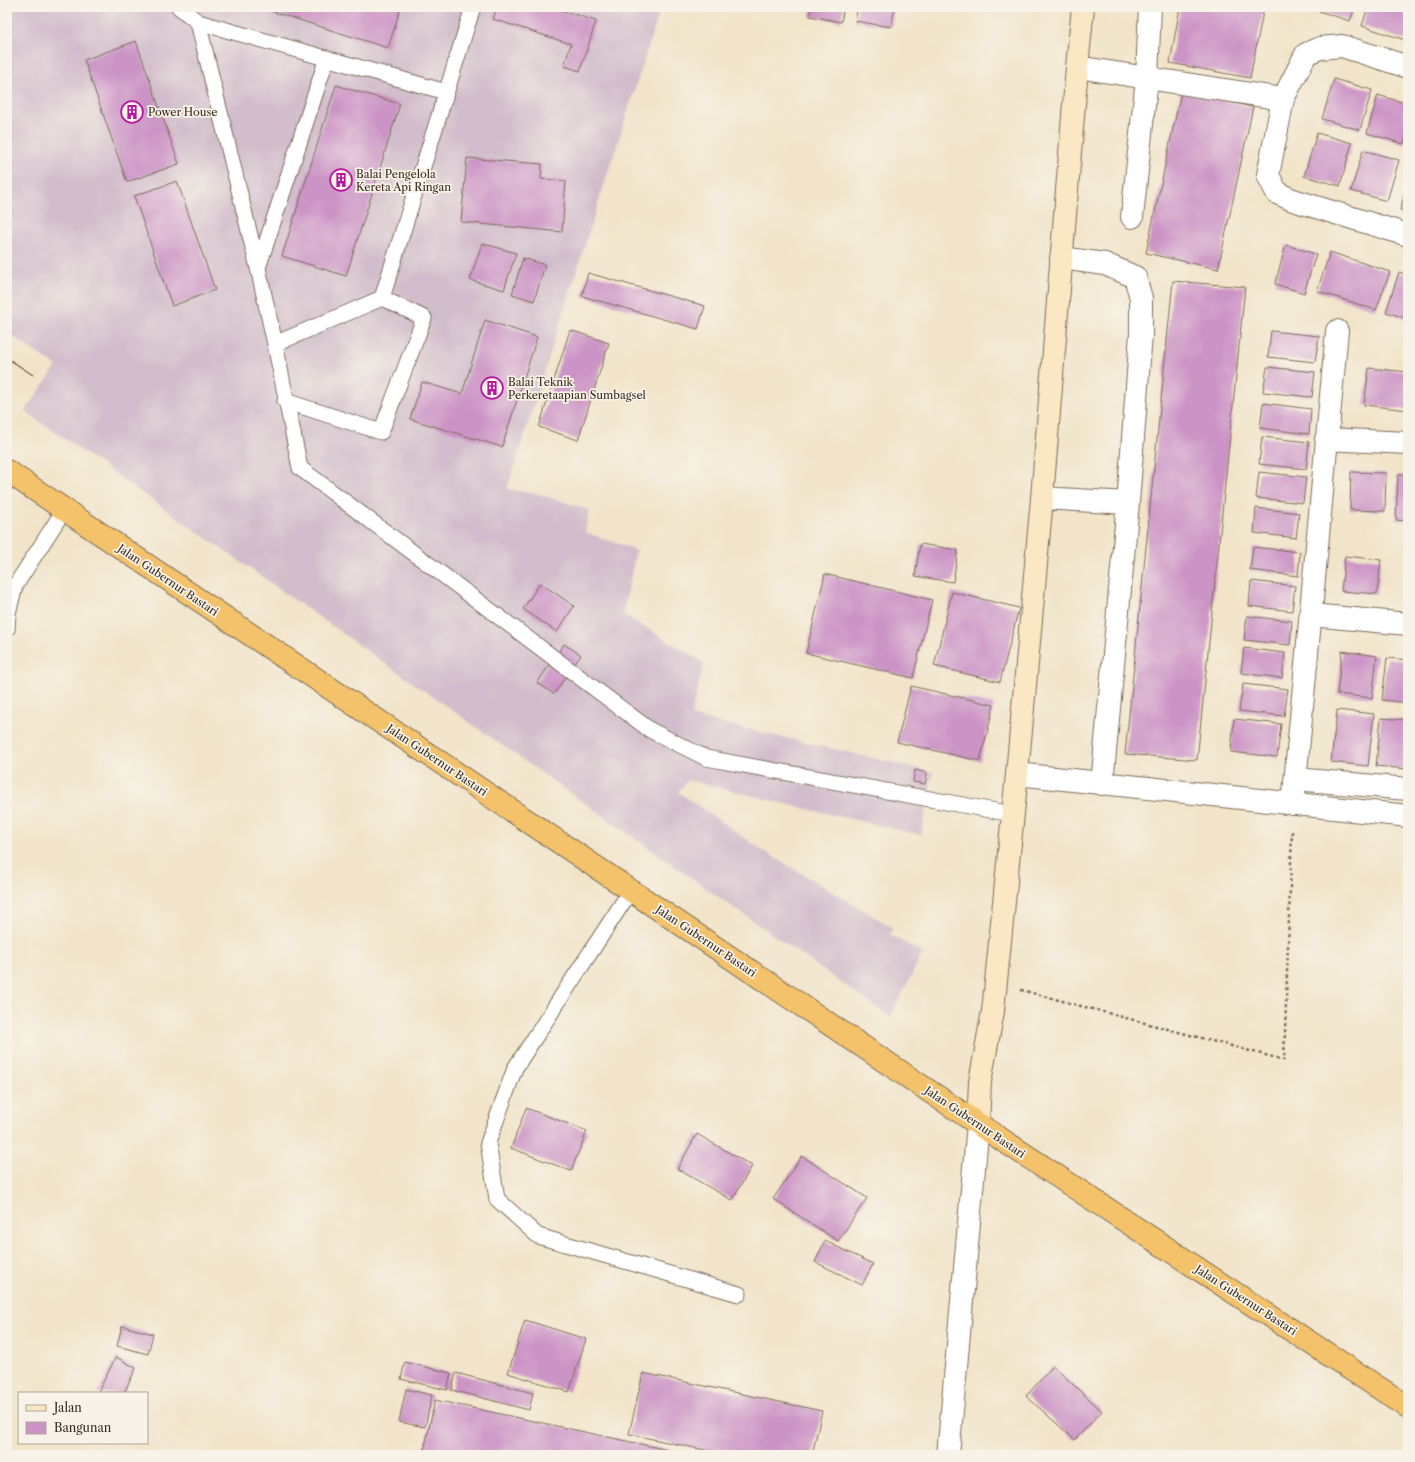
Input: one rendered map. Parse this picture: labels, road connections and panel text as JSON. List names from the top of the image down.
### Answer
{
  "streets": {
    "highway": ["Jalan Gubernur Bastari"]
  },
  "places": {
    "building": ["Power House", "Balai Pengelola Kereta Api Ringan", "Balai Teknik Perkeretaapian Sumbagsel"]
  },
  "legend": ["Jalan", "Bangunan"]
}
